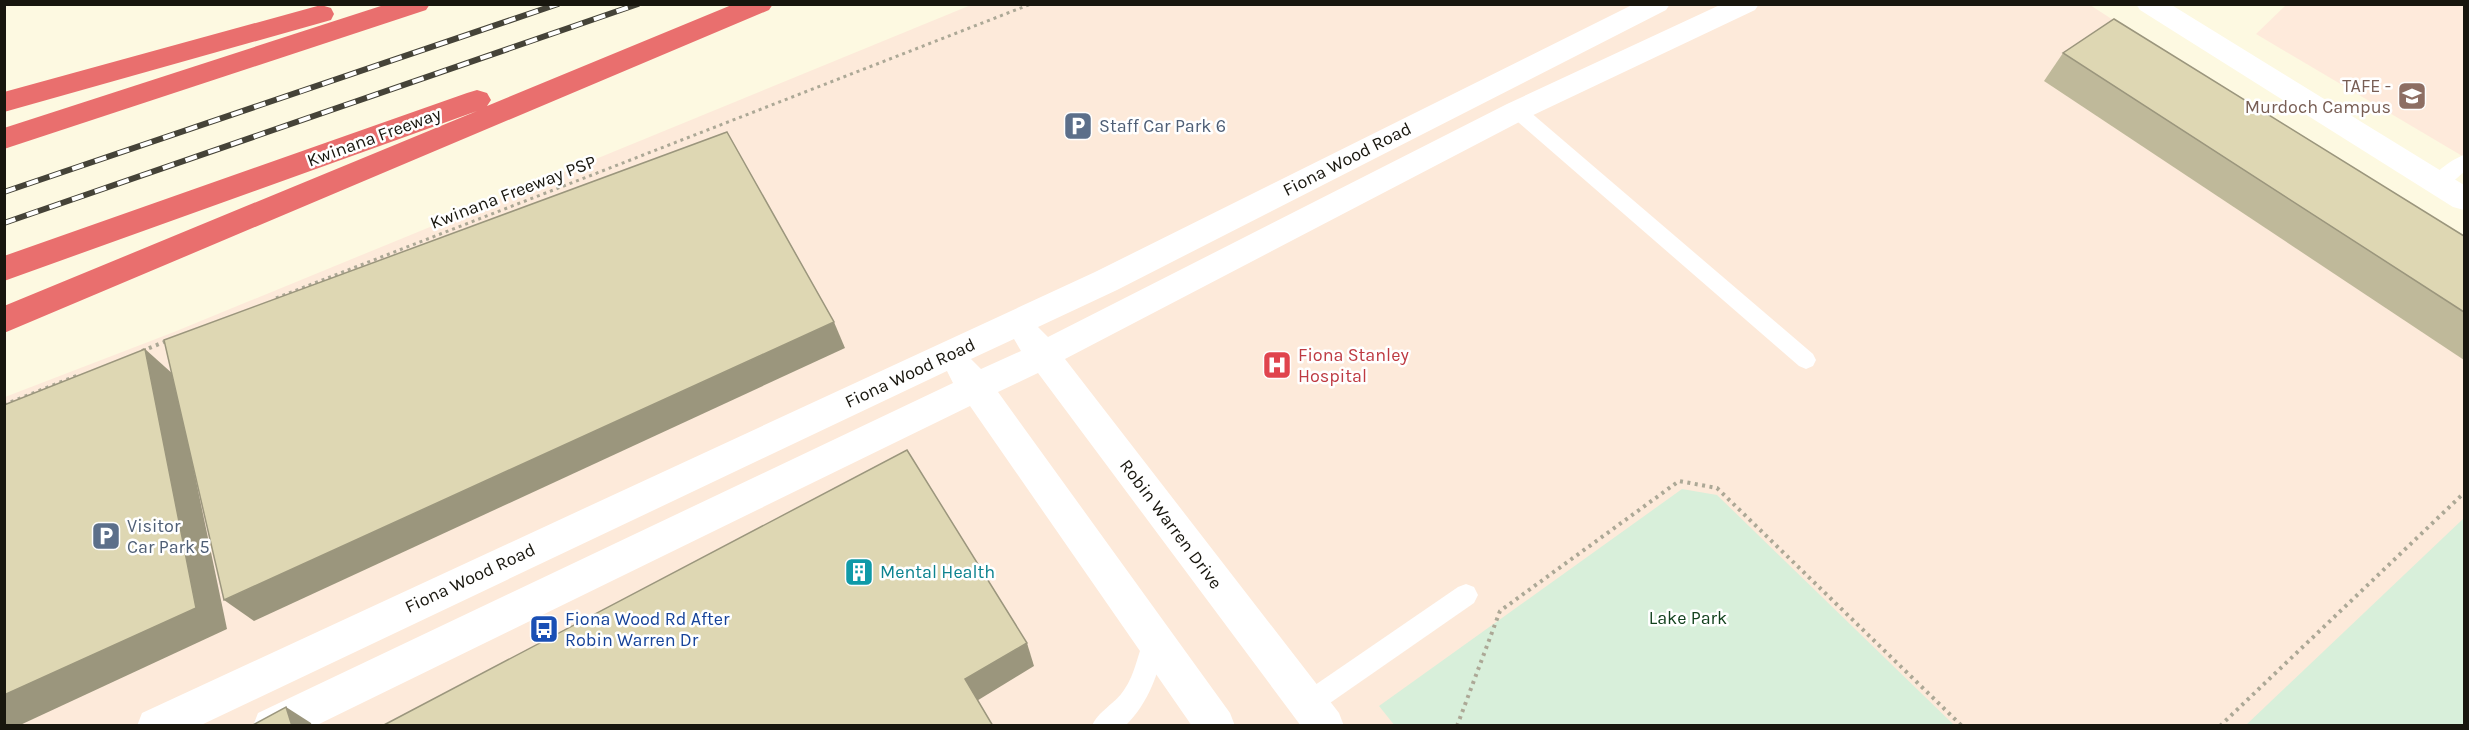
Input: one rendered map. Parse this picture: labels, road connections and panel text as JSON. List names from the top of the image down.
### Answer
{
  "streets": {
    "highway": ["Kwinana Freeway"],
    "street": ["Fiona Wood Road", "Robin Warren Drive"],
    "path": ["Kwinana Freeway PSP"]
  },
  "crossings": [
    ["Fiona Wood Road", "Robin Warren Drive"]
  ],
  "parks": ["Lake Park"],
  "places": {
    "school or university": ["TAFE - Murdoch Campus"],
    "parking": ["Staff Car Park 6", "Visitor Car Park 5"],
    "hospital": ["Fiona Stanley Hospital"],
    "building": ["Mental Health"],
    "bus stop": ["Fiona Wood Rd After Robin Warren Dr"]
  }
}
